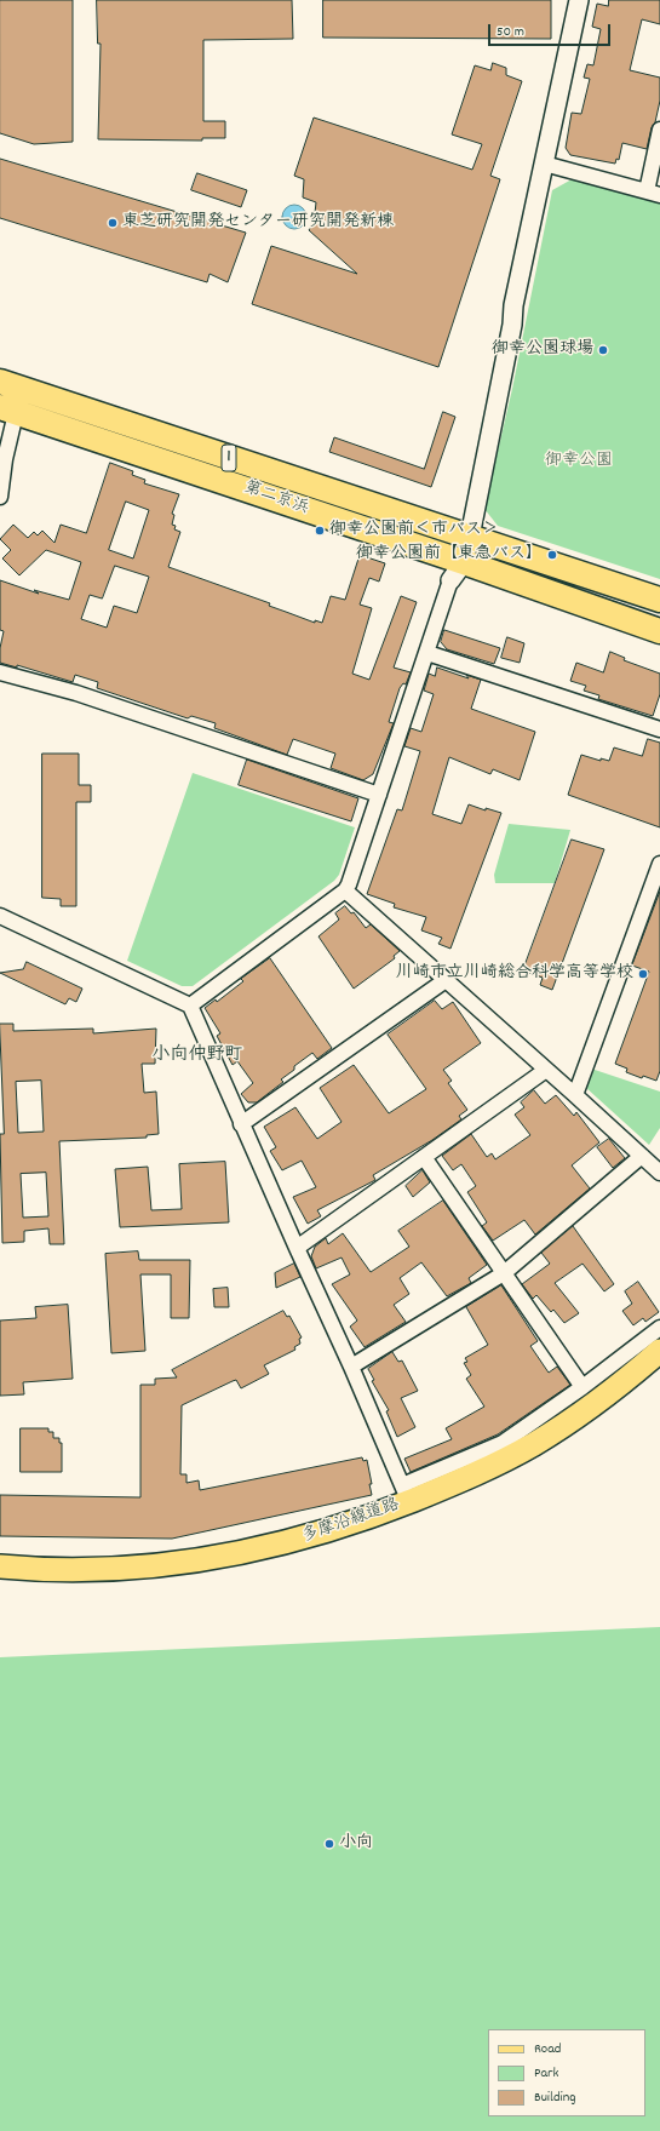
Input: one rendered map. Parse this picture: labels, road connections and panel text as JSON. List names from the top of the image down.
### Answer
{
  "streets": {
    "highway": ["1", "第二京浜"],
    "main road": ["多摩沿線道路"]
  },
  "districts": ["小向仲野町"],
  "parks": ["御幸公園"],
  "places": [
    "東芝研究開発センター研究開発新棟",
    "御幸公園球場",
    "御幸公園前＜市バス＞",
    "御幸公園前【東急バス】",
    "川崎市立川崎総合科学高等学校",
    "小向"
  ],
  "legend": ["Road", "Park", "Building"],
  "scale_bar": "50 m"
}
